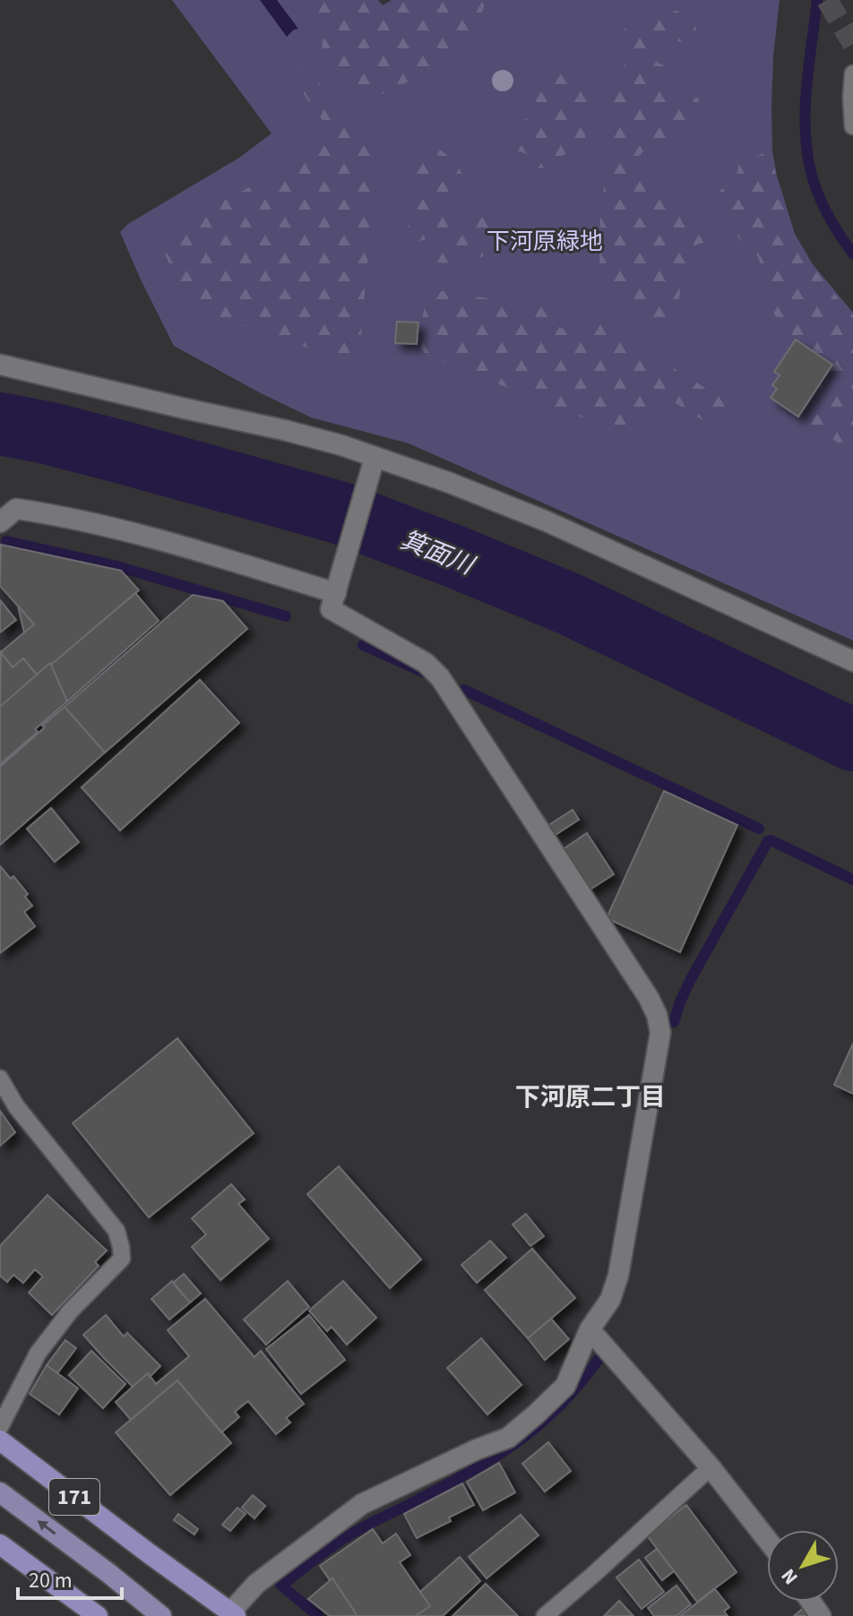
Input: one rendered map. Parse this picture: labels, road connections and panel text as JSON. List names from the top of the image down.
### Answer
{
  "streets": {
    "highway": ["171"]
  },
  "districts": ["下河原二丁目"],
  "water": ["箕面川"],
  "parks": ["下河原緑地"],
  "scale_bar": "20 m",
  "north": "bottom left"
}
